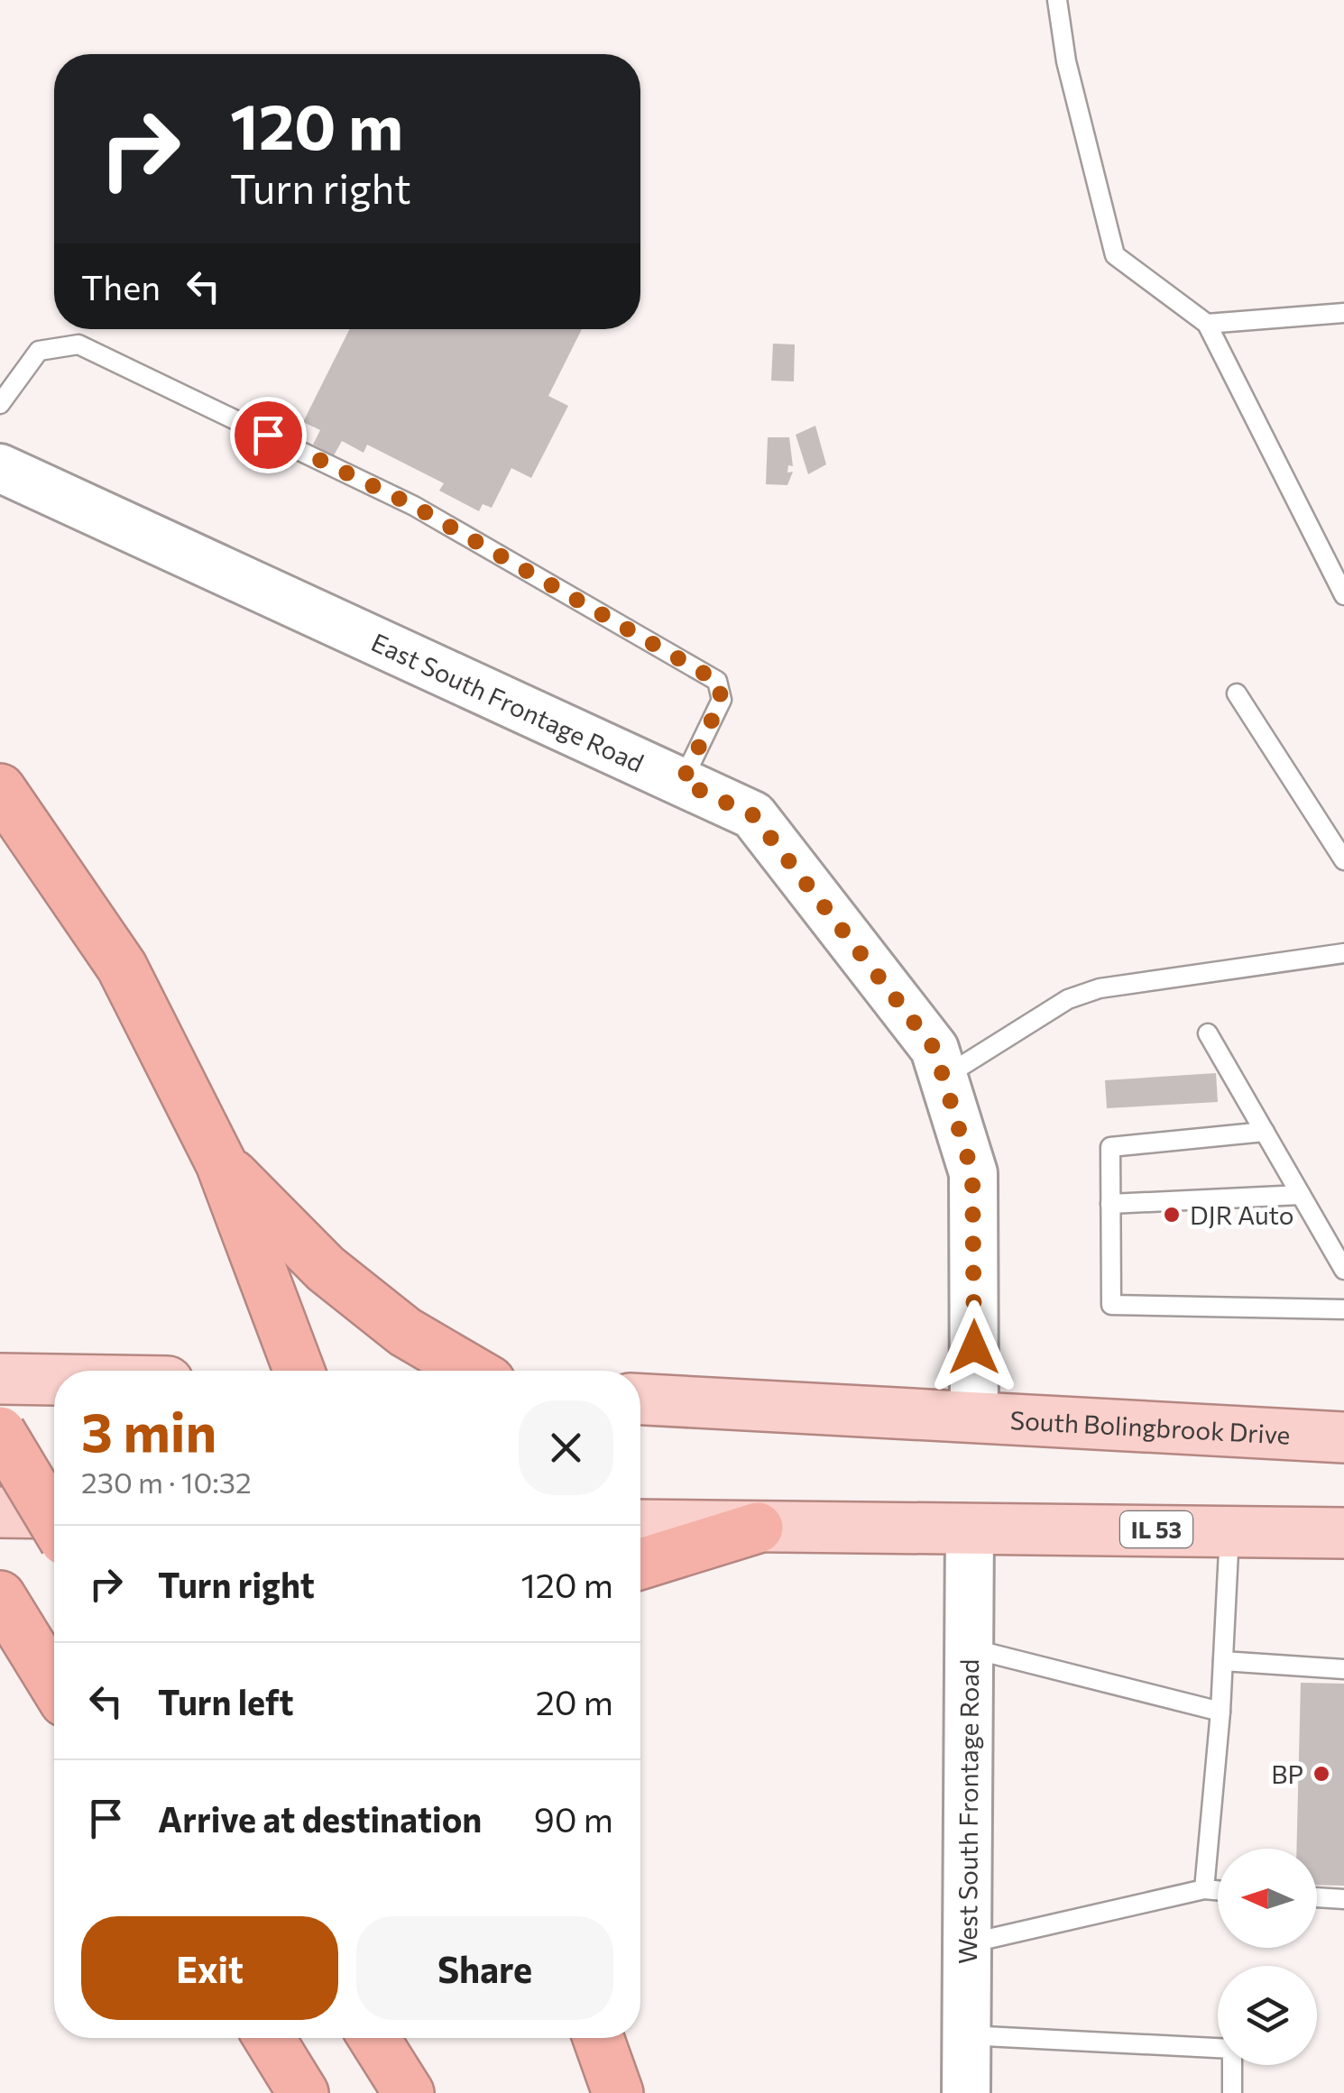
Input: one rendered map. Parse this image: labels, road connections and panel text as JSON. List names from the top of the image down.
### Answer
{
  "streets": {
    "main road": ["South Bolingbrook Drive", "IL 53"],
    "street": ["East South Frontage Road", "West South Frontage Road"]
  },
  "crossings": [
    ["East South Frontage Road", "South Bolingbrook Drive"],
    ["IL 53", "West South Frontage Road"]
  ],
  "places": ["DJR Auto", "BP"],
  "north": "left",
  "page": {
    "turn": ["120 m", "Turn right"],
    "then": "Then",
    "heading": ["3 min", "230 m · 10:32"],
    "list": [
      {
        "name": "Turn right",
        "value": "120 m"
      },
      {
        "name": "Turn left",
        "value": "20 m"
      },
      {
        "name": "Arrive at destination",
        "value": "90 m"
      }
    ],
    "buttons": ["Exit", "Share"]
  }
}
